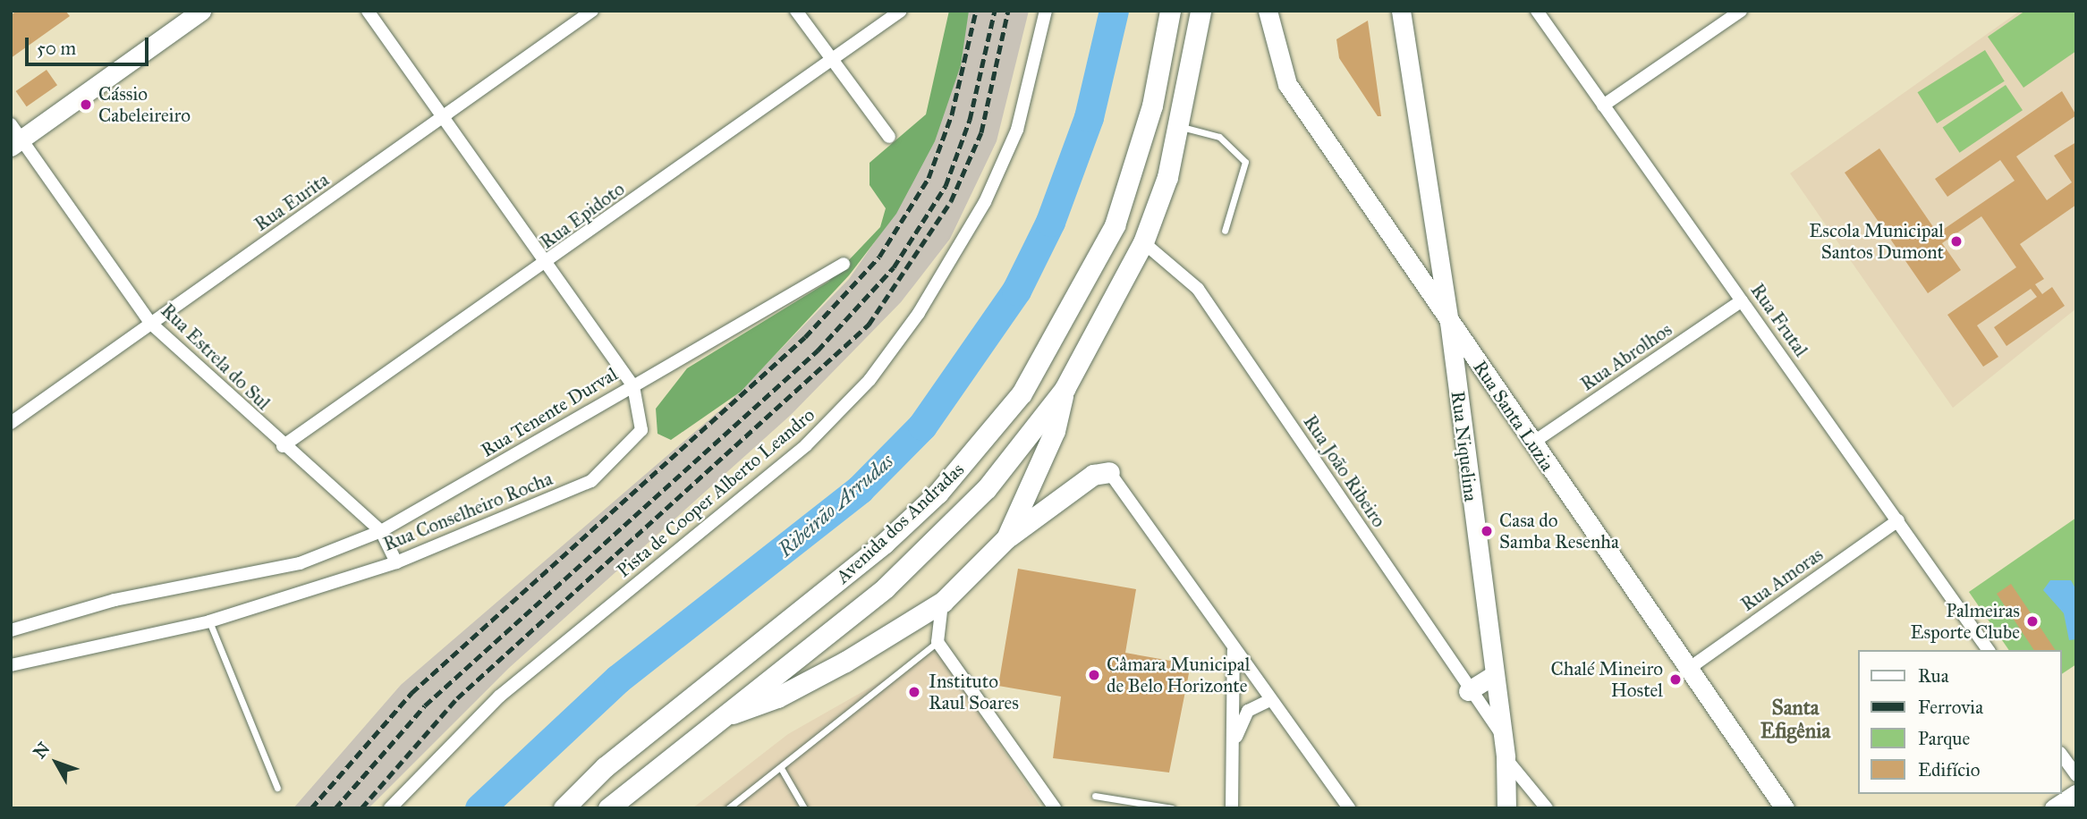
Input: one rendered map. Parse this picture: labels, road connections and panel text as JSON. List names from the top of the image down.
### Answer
{
  "streets": {
    "main road": ["Avenida dos Andradas"],
    "street": [
      "Rua Eurita",
      "Rua Epidoto",
      "Rua Frutal",
      "Rua Estrela do Sul",
      "Rua Abrolhos",
      "Rua Tenente Durval",
      "Rua Santa Luzia",
      "Rua Niquelina",
      "Rua João Ribeiro",
      "Pista de Cooper Alberto Leandro",
      "Rua Conselheiro Rocha",
      "Rua Amoras"
    ]
  },
  "crossings": [
    ["Rua Eurita", "Rua Estrela do Sul"],
    ["Rua Eurita", "Rua Tenente Durval"],
    ["Rua Epidoto", "Rua Estrela do Sul"],
    ["Rua Epidoto", "Rua Tenente Durval"],
    ["Rua Frutal", "Rua Abrolhos"],
    ["Rua Frutal", "Rua Amoras"],
    ["Rua Estrela do Sul", "Rua Tenente Durval"],
    ["Rua Estrela do Sul", "Rua Conselheiro Rocha"],
    ["Rua Abrolhos", "Rua Santa Luzia"],
    ["Rua Tenente Durval", "Rua Conselheiro Rocha"],
    ["Rua Santa Luzia", "Rua Niquelina"],
    ["Rua Santa Luzia", "Rua Amoras"],
    ["Rua Niquelina", "Rua João Ribeiro"],
    ["Rua João Ribeiro", "Avenida dos Andradas"]
  ],
  "districts": ["Santa Efigênia"],
  "water": ["Ribeirão Arrudas"],
  "places": [
    "Cássio Cabeleireiro",
    "Escola Municipal Santos Dumont",
    "Casa do Samba Resenha",
    "Palmeiras Esporte Clube",
    "Câmara Municipal de Belo Horizonte",
    "Chalé Mineiro Hostel",
    "Instituto Raul Soares"
  ],
  "legend": [
    "Rua",
    "Ferrovia",
    "Parque",
    "Edifício"
  ],
  "scale_bar": "50 m",
  "north": "top left"
}
